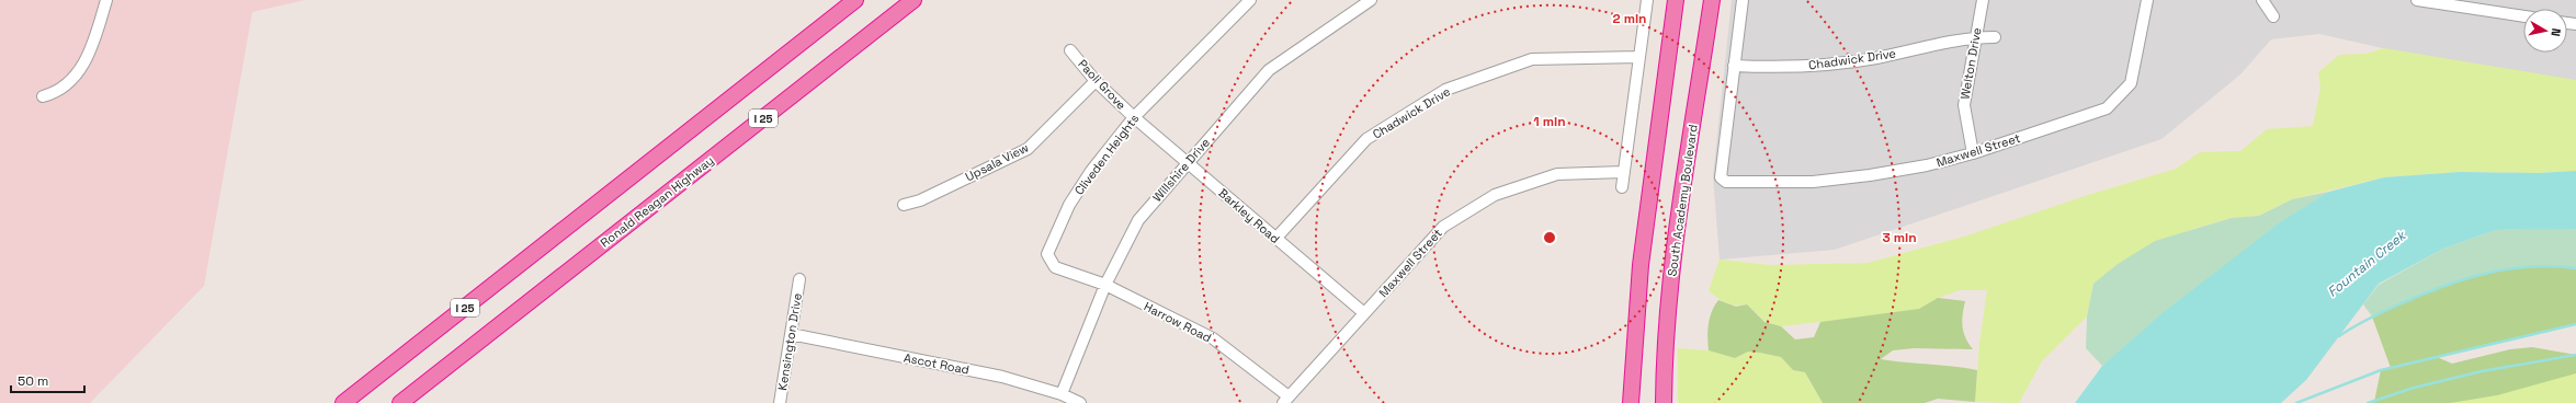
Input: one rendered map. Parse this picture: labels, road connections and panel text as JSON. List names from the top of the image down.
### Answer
{
  "streets": {
    "highway": ["I 25", "South Academy Boulevard", "Ronald Reagan Highway"],
    "street": [
      "Chadwick Drive",
      "Welton Drive",
      "Paoli Grove",
      "Maxwell Street",
      "Cliveden Heights",
      "Upsala View",
      "Willshire Drive",
      "Barkley Road",
      "Harrow Road",
      "Kensington Drive",
      "Ascot Road"
    ]
  },
  "crossings": [
    ["Chadwick Drive", "Welton Drive"],
    ["Chadwick Drive", "Maxwell Street"],
    ["Chadwick Drive", "Barkley Road"],
    ["Welton Drive", "Maxwell Street"],
    ["Paoli Grove", "Cliveden Heights"],
    ["Paoli Grove", "Upsala View"],
    ["Paoli Grove", "Barkley Road"],
    ["Maxwell Street", "Barkley Road"],
    ["Maxwell Street", "Harrow Road"],
    ["Cliveden Heights", "Willshire Drive"],
    ["Cliveden Heights", "Barkley Road"],
    ["Cliveden Heights", "Harrow Road"],
    ["Willshire Drive", "Barkley Road"],
    ["Willshire Drive", "Harrow Road"],
    ["Willshire Drive", "Ascot Road"],
    ["Kensington Drive", "Ascot Road"]
  ],
  "water": ["Fountain Creek"],
  "scale_bar": "50 m",
  "north": "right",
  "rings": ["2 min", "1 min", "3 min"]
}
